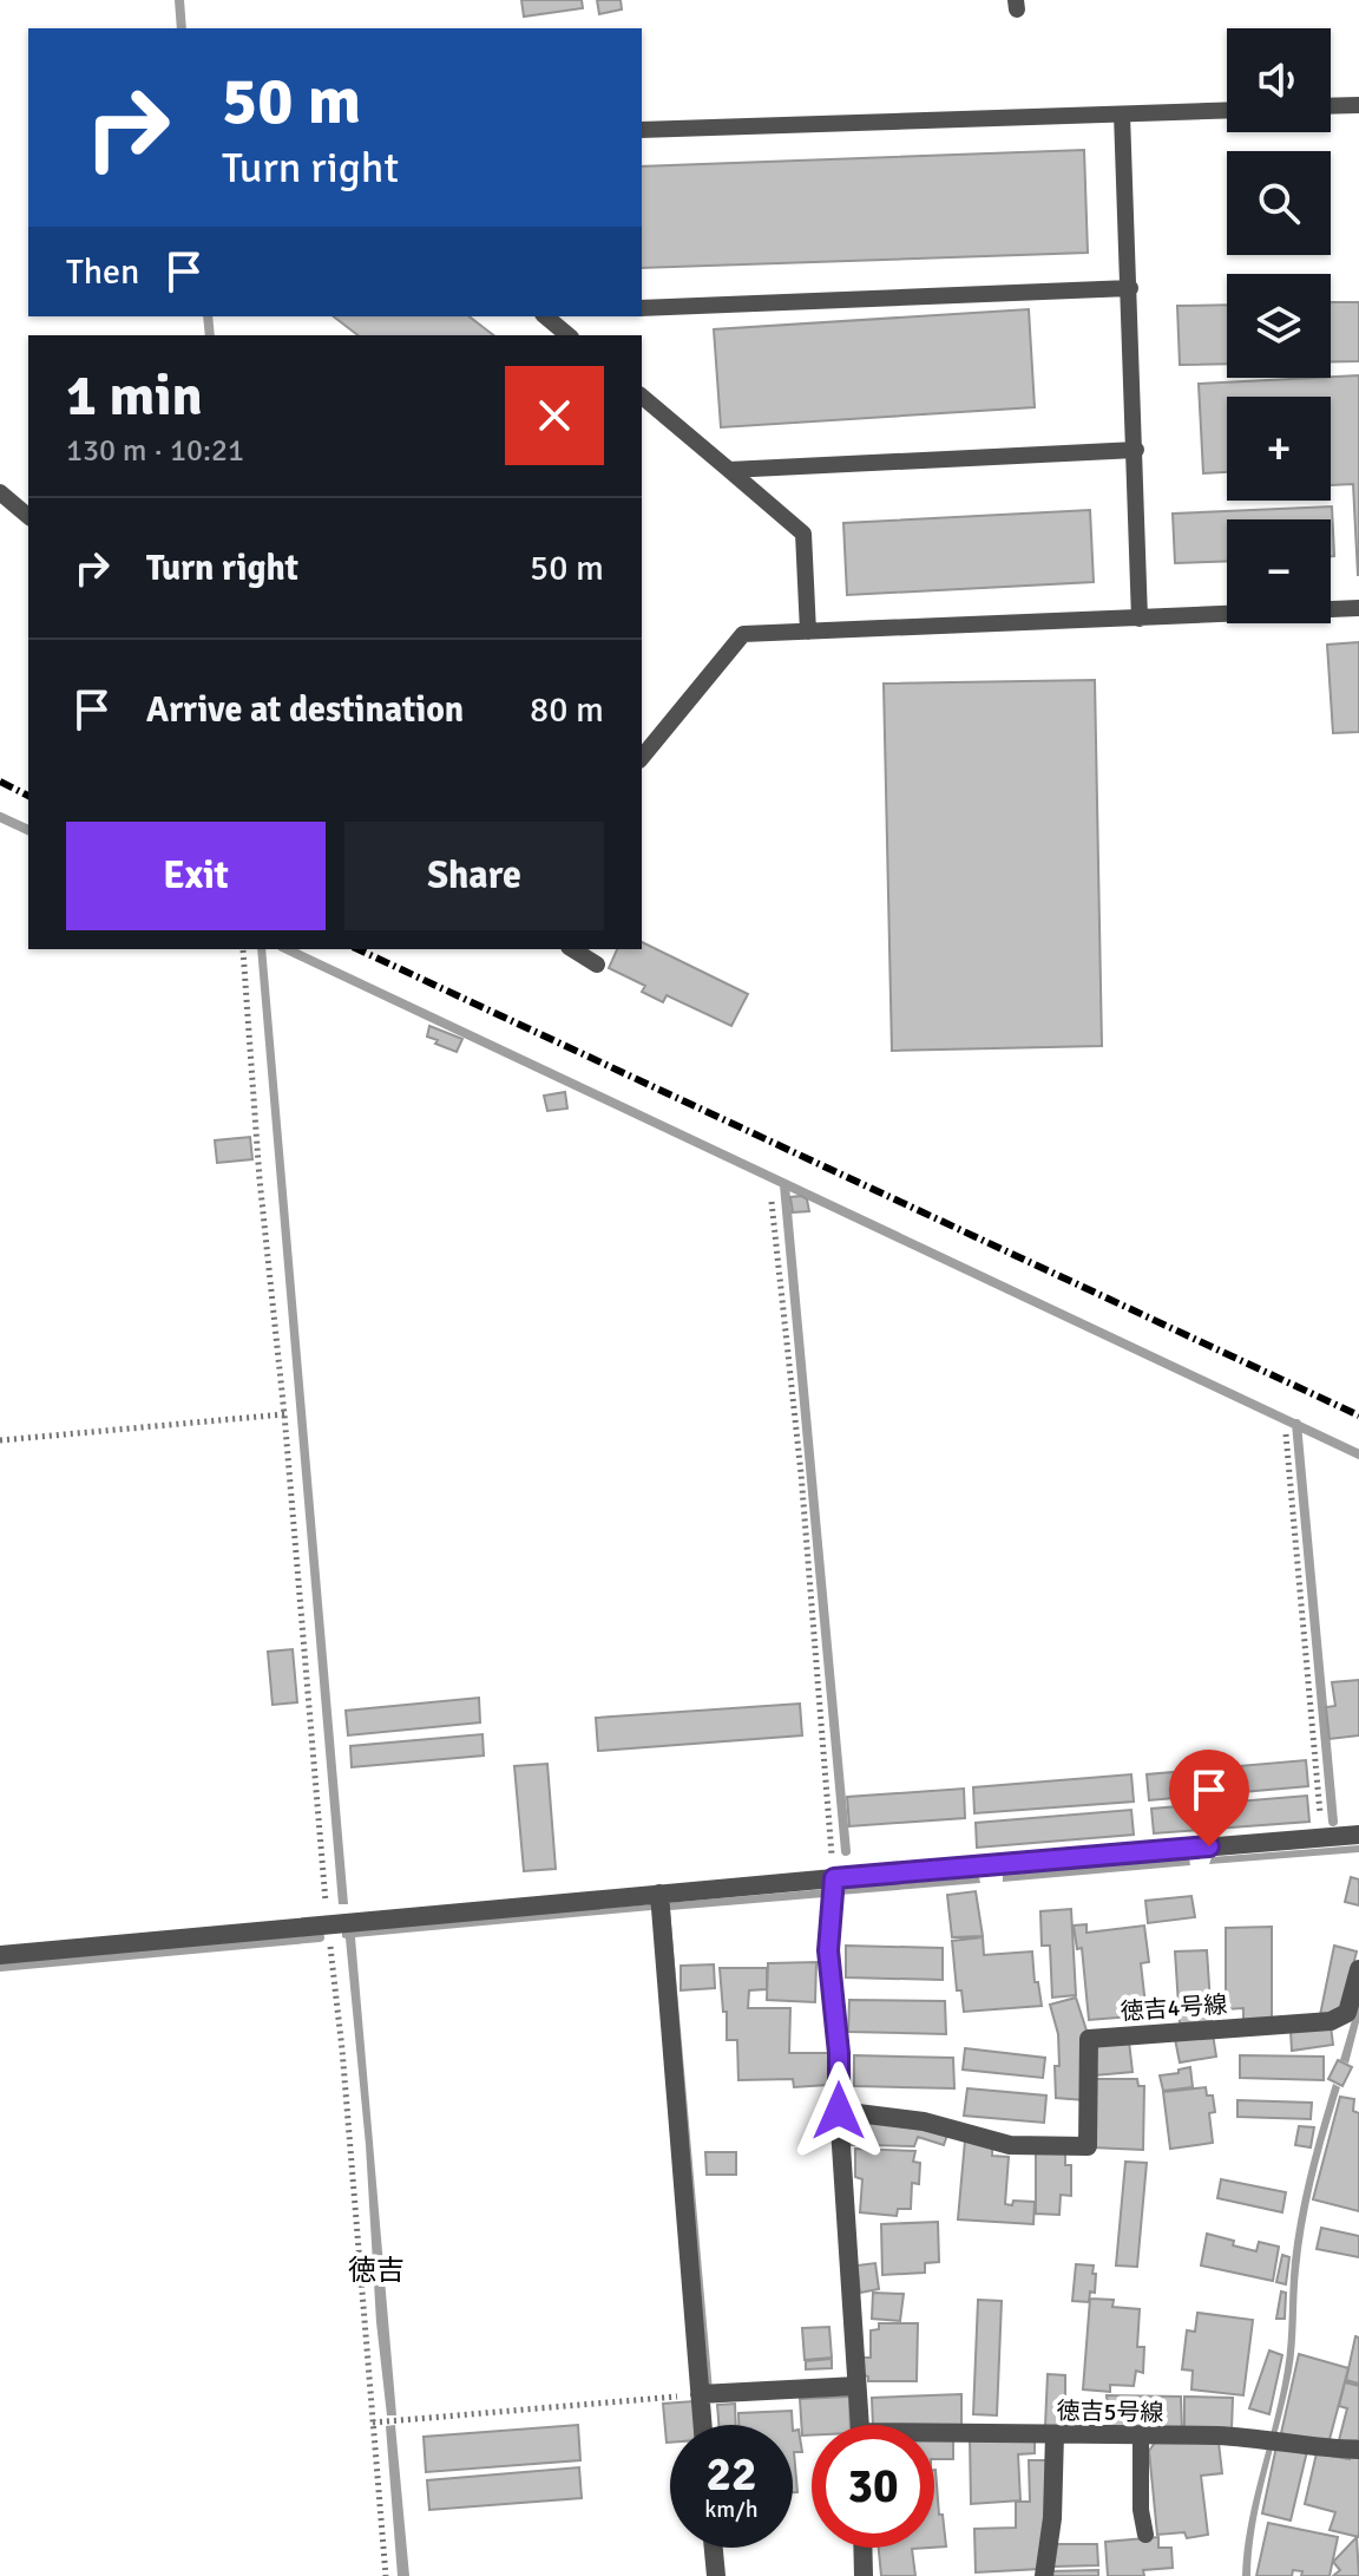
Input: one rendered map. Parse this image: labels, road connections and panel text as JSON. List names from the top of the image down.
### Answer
{
  "streets": {
    "street": ["徳吉4号線", "徳吉5号線"]
  },
  "districts": ["徳吉"],
  "page": {
    "map_buttons": ["+", "−"],
    "turn": ["50 m", "Turn right"],
    "then": "Then",
    "heading": ["1 min", "130 m · 10:21"],
    "list": [
      {
        "name": "Turn right",
        "value": "50 m"
      },
      {
        "name": "Arrive at destination",
        "value": "80 m"
      }
    ],
    "buttons": ["Exit", "Share"],
    "speed": "22 km/h",
    "limit": "30"
  }
}
